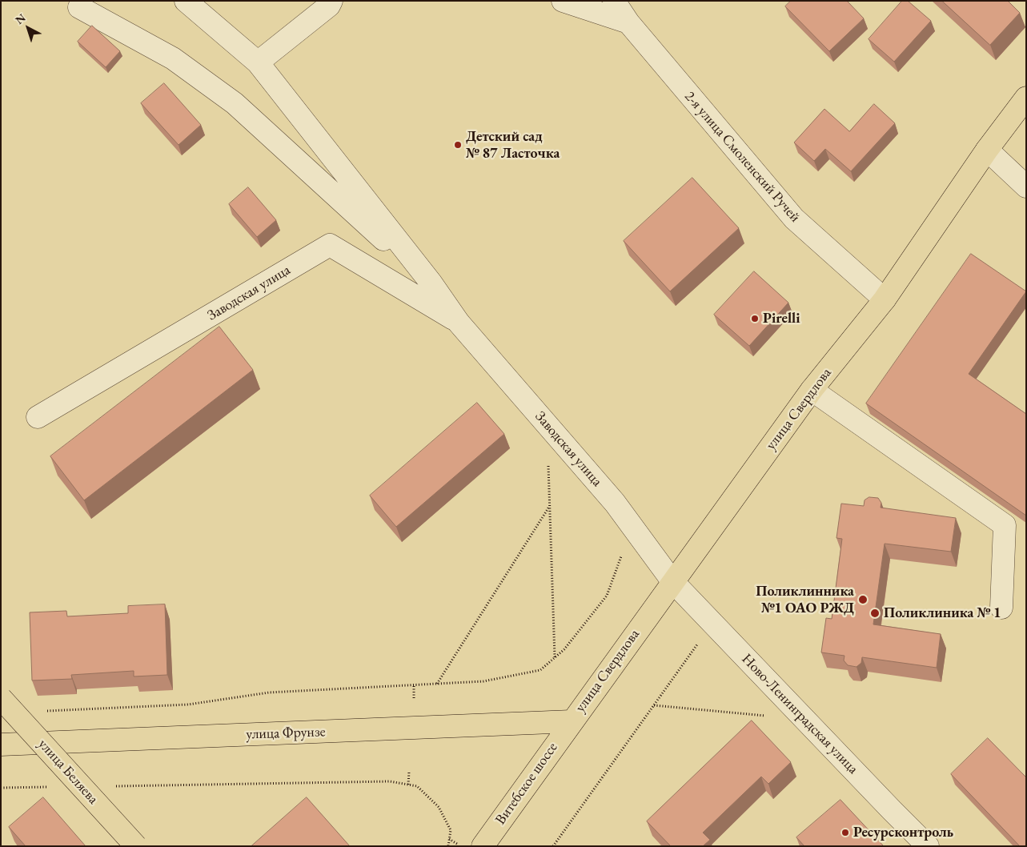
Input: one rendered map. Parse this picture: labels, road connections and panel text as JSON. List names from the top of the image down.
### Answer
{
  "streets": {
    "main road": [
      "улица Свердлова",
      "улица Фрунзе",
      "улица Беляева",
      "Витебское шоссе"
    ],
    "street": ["2-я улица Смоленский Ручей", "Заводская улица", "Ново-Ленинградская улица"]
  },
  "crossings": [
    ["2-я улица Смоленский Ручей", "улица Свердлова"],
    ["Заводская улица", "улица Свердлова"],
    ["Заводская улица", "Ново-Ленинградская улица"],
    ["улица Свердлова", "Ново-Ленинградская улица"],
    ["улица Свердлова", "улица Фрунзе"],
    ["улица Свердлова", "Витебское шоссе"],
    ["улица Фрунзе", "Витебское шоссе"]
  ],
  "places": [
    "Детский сад № 87 Ласточка",
    "Pirelli",
    "Поликлинника №1 ОАО РЖД",
    "Поликлиника № 1",
    "Ресурсконтроль"
  ],
  "north": "top left"
}
